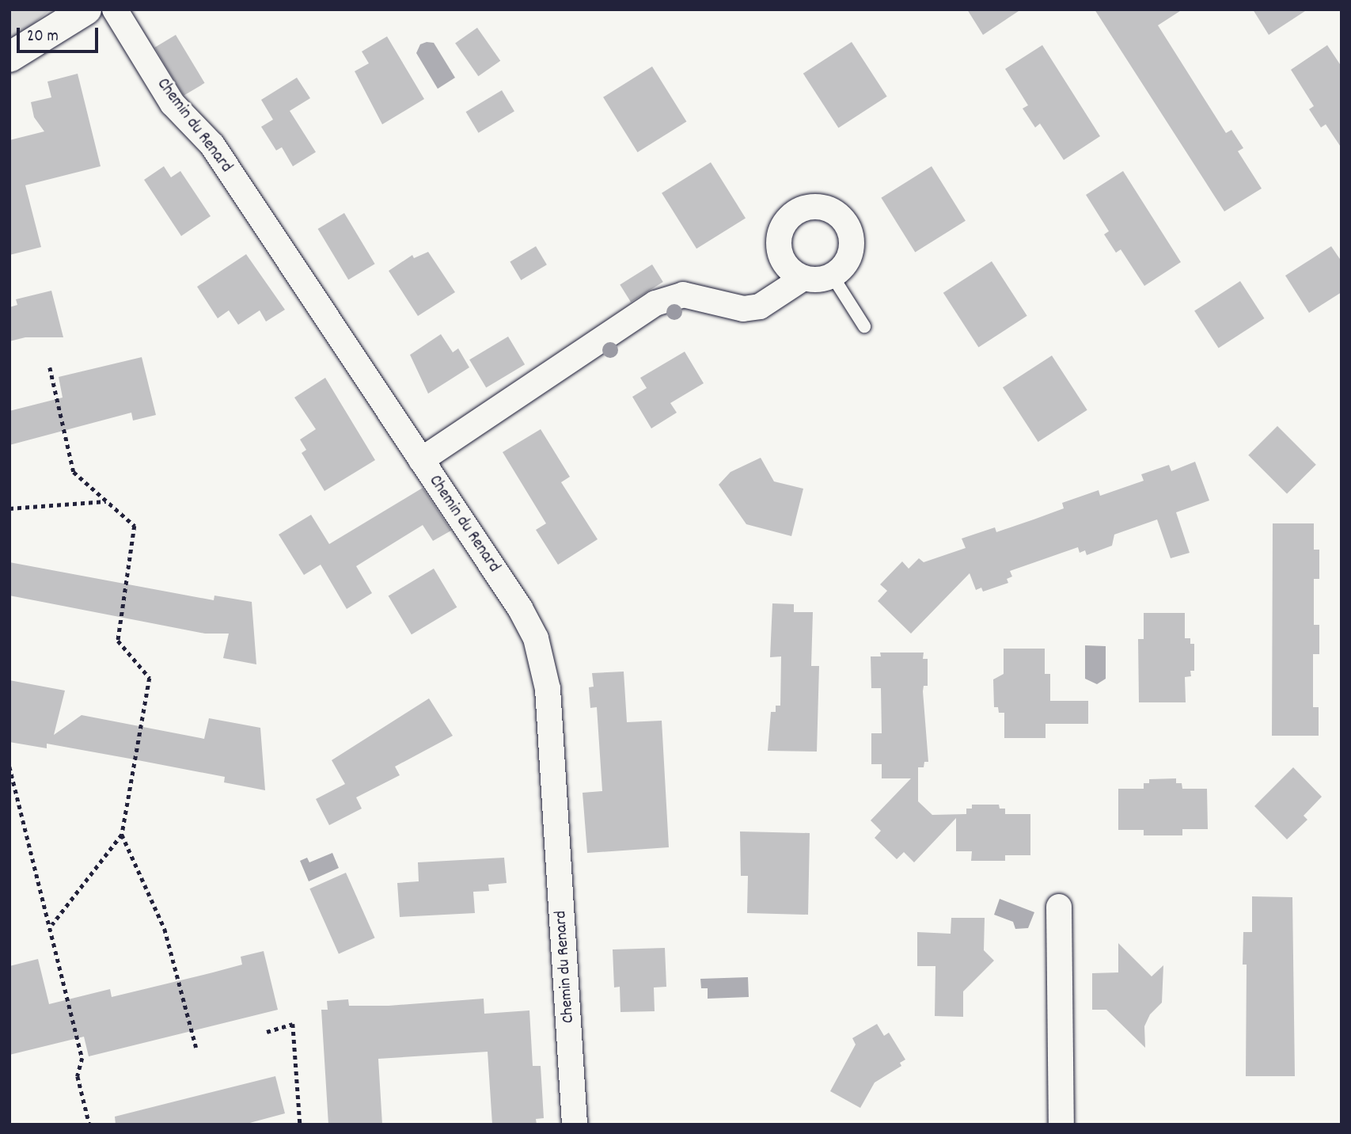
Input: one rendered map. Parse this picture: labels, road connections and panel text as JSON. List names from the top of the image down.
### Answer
{
  "streets": {
    "street": ["Chemin du Renard"]
  },
  "scale_bar": "20 m"
}
